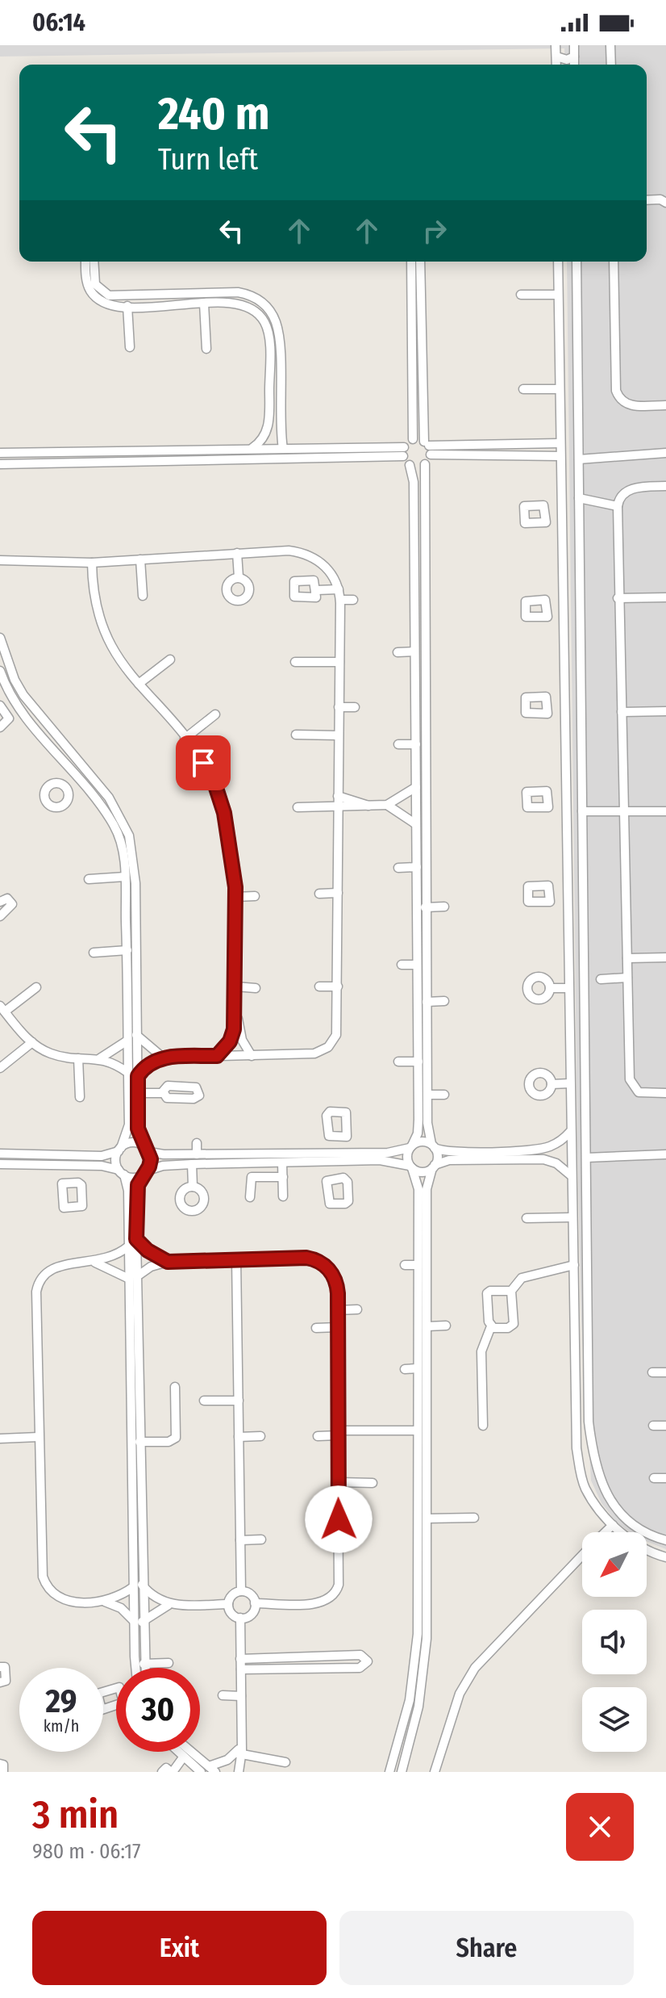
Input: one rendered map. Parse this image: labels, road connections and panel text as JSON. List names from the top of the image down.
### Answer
{
  "north": "bottom left",
  "page": {
    "status": "06:14",
    "turn": ["240 m", "Turn left"],
    "speed": "29 km/h",
    "limit": "30",
    "heading": ["3 min", "980 m · 06:17"],
    "buttons": ["Exit", "Share"]
  }
}
